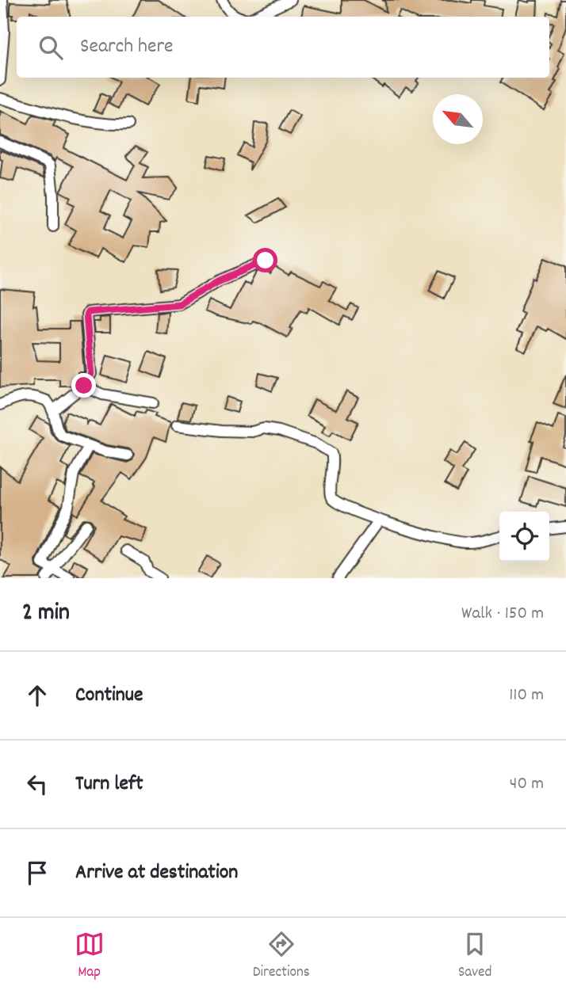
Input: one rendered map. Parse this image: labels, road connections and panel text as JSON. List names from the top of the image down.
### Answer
{
  "north": "top left",
  "page": {
    "search": "Search here",
    "heading": ["2 min", "Walk · 150 m"],
    "list": [
      ["Continue", "110 m"],
      ["Turn left", "40 m"],
      "Arrive at destination"
    ],
    "nav": ["Map", "Directions", "Saved"]
  }
}
